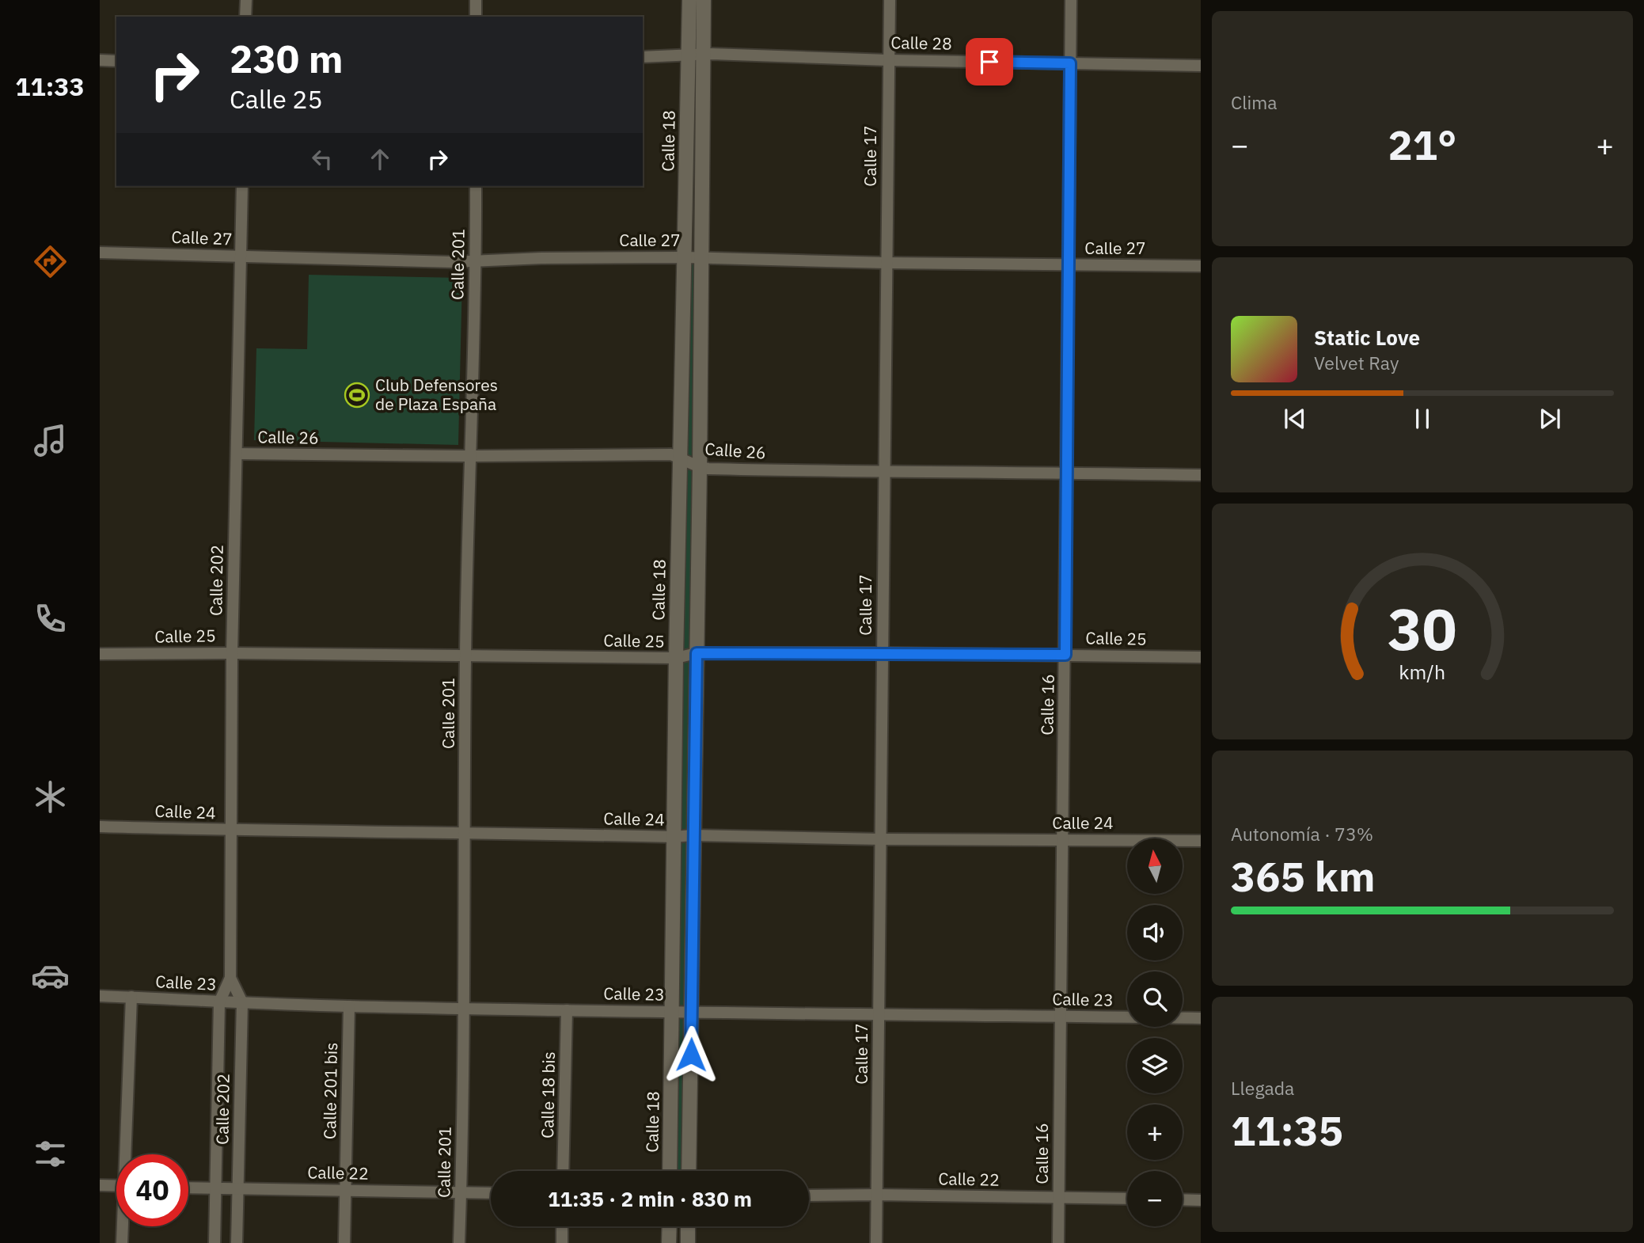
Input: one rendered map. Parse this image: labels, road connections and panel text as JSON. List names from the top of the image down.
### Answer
{
  "streets": {
    "street": [
      "Calle 28",
      "Calle 18",
      "Calle 17",
      "Calle 27",
      "Calle 201",
      "Calle 26",
      "Calle 202",
      "Calle 25",
      "Calle 16",
      "Calle 24",
      "Calle 23",
      "Calle 201 bis",
      "Calle 18 bis",
      "Calle 22"
    ]
  },
  "crossings": [
    ["Calle 28", "Calle 18"],
    ["Calle 28", "Calle 17"],
    ["Calle 28", "Calle 16"],
    ["Calle 18", "Calle 27"],
    ["Calle 18", "Calle 26"],
    ["Calle 18", "Calle 25"],
    ["Calle 18", "Calle 24"],
    ["Calle 18", "Calle 23"],
    ["Calle 17", "Calle 27"],
    ["Calle 17", "Calle 26"],
    ["Calle 17", "Calle 25"],
    ["Calle 17", "Calle 24"],
    ["Calle 17", "Calle 23"],
    ["Calle 17", "Calle 22"],
    ["Calle 27", "Calle 201"],
    ["Calle 27", "Calle 202"],
    ["Calle 27", "Calle 16"],
    ["Calle 201", "Calle 26"],
    ["Calle 201", "Calle 25"],
    ["Calle 201", "Calle 24"],
    ["Calle 201", "Calle 23"],
    ["Calle 201", "Calle 22"],
    ["Calle 26", "Calle 202"],
    ["Calle 26", "Calle 16"],
    ["Calle 202", "Calle 25"],
    ["Calle 202", "Calle 24"],
    ["Calle 202", "Calle 23"],
    ["Calle 202", "Calle 22"],
    ["Calle 25", "Calle 16"],
    ["Calle 16", "Calle 24"],
    ["Calle 16", "Calle 23"],
    ["Calle 16", "Calle 22"],
    ["Calle 23", "Calle 201 bis"],
    ["Calle 23", "Calle 18 bis"],
    ["Calle 201 bis", "Calle 22"]
  ],
  "places": {
    "sports": ["Club Defensores de Plaza España"]
  },
  "north": "top",
  "page": {
    "tabs": "11:33",
    "tile": [
      "Clima",
      ["Autonomía · 73%", "365 km"],
      ["Llegada", "11:35"]
    ],
    "turn": ["230 m", "Calle 25"],
    "heat": ["−", "21°", "+"],
    "song": ["Static Love", "Velvet Ray"],
    "map_buttons": ["+", "−"],
    "limit": "40",
    "trip": "11:35 · 2 min · 830 m",
    "gauge": ["30", "km/h"]
  }
}
